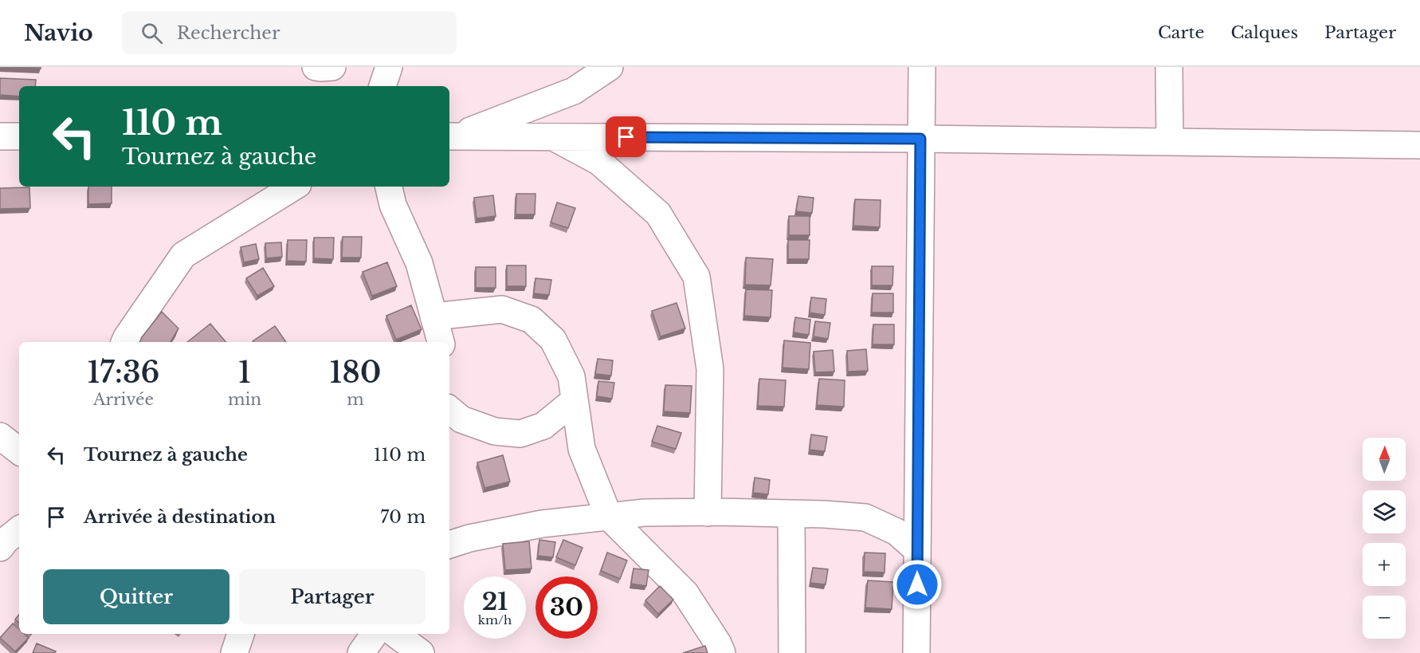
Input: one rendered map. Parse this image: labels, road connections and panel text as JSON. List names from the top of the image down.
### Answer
{
  "north": "top",
  "page": {
    "header": "Navio",
    "search": "Rechercher",
    "nav": ["Carte", "Calques", "Partager"],
    "turn": ["110 m", "Tournez à gauche"],
    "eta": [
      "17:36",
      "Arrivée",
      "1",
      "min",
      "180",
      "m"
    ],
    "list": [
      {
        "name": "Tournez à gauche",
        "value": "110 m"
      },
      {
        "name": "Arrivée à destination",
        "value": "70 m"
      }
    ],
    "map_buttons": ["+", "−"],
    "buttons": ["Quitter", "Partager"],
    "speed": "21 km/h",
    "limit": "30"
  }
}
